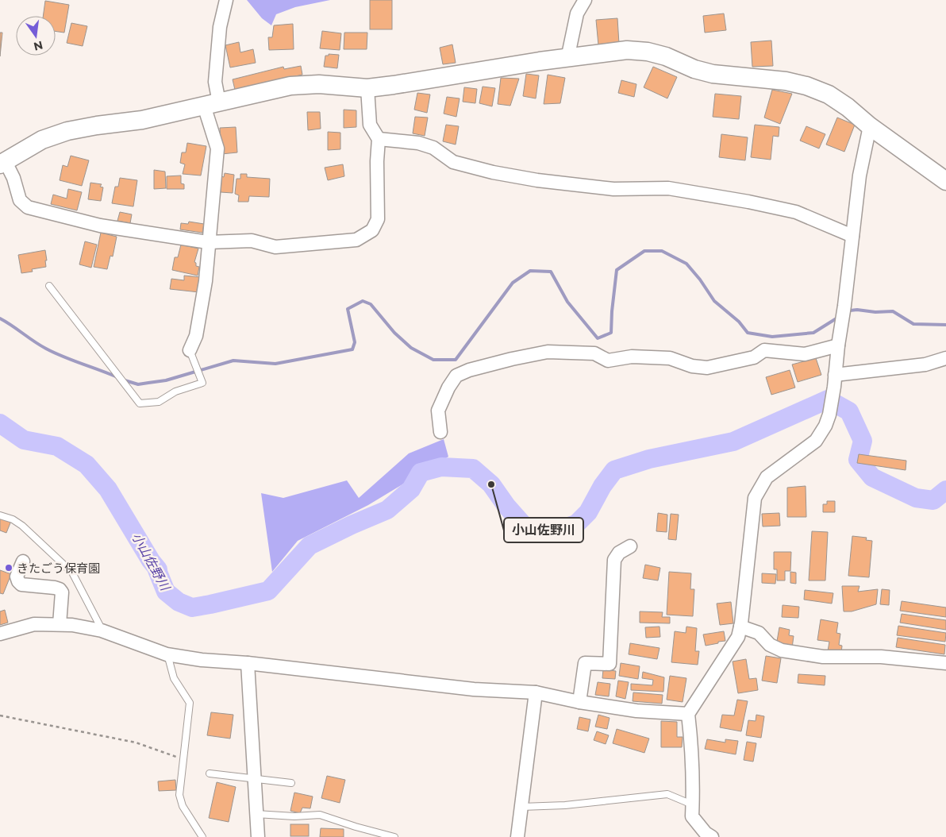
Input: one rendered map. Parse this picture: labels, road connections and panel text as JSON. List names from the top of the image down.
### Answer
{
  "water": ["小山佐野川"],
  "places": ["小山佐野川", "きたごう保育園"],
  "north": "bottom"
}
